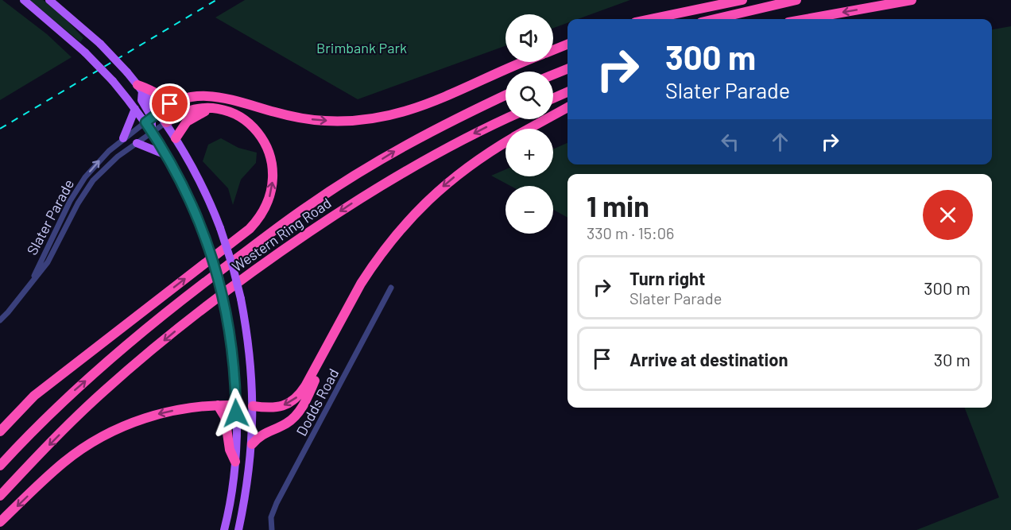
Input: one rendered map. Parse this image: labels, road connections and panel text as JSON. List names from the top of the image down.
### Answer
{
  "streets": {
    "highway": ["Western Ring Road"],
    "street": ["Slater Parade", "Dodds Road"]
  },
  "parks": ["Brimbank Park"],
  "page": {
    "map_buttons": ["+", "−"],
    "turn": ["300 m", "Slater Parade"],
    "heading": ["1 min", "330 m · 15:06"],
    "list": [
      {
        "name": "Turn right",
        "note": "Slater Parade",
        "value": "300 m"
      },
      {
        "name": "Arrive at destination",
        "value": "30 m"
      }
    ]
  }
}
